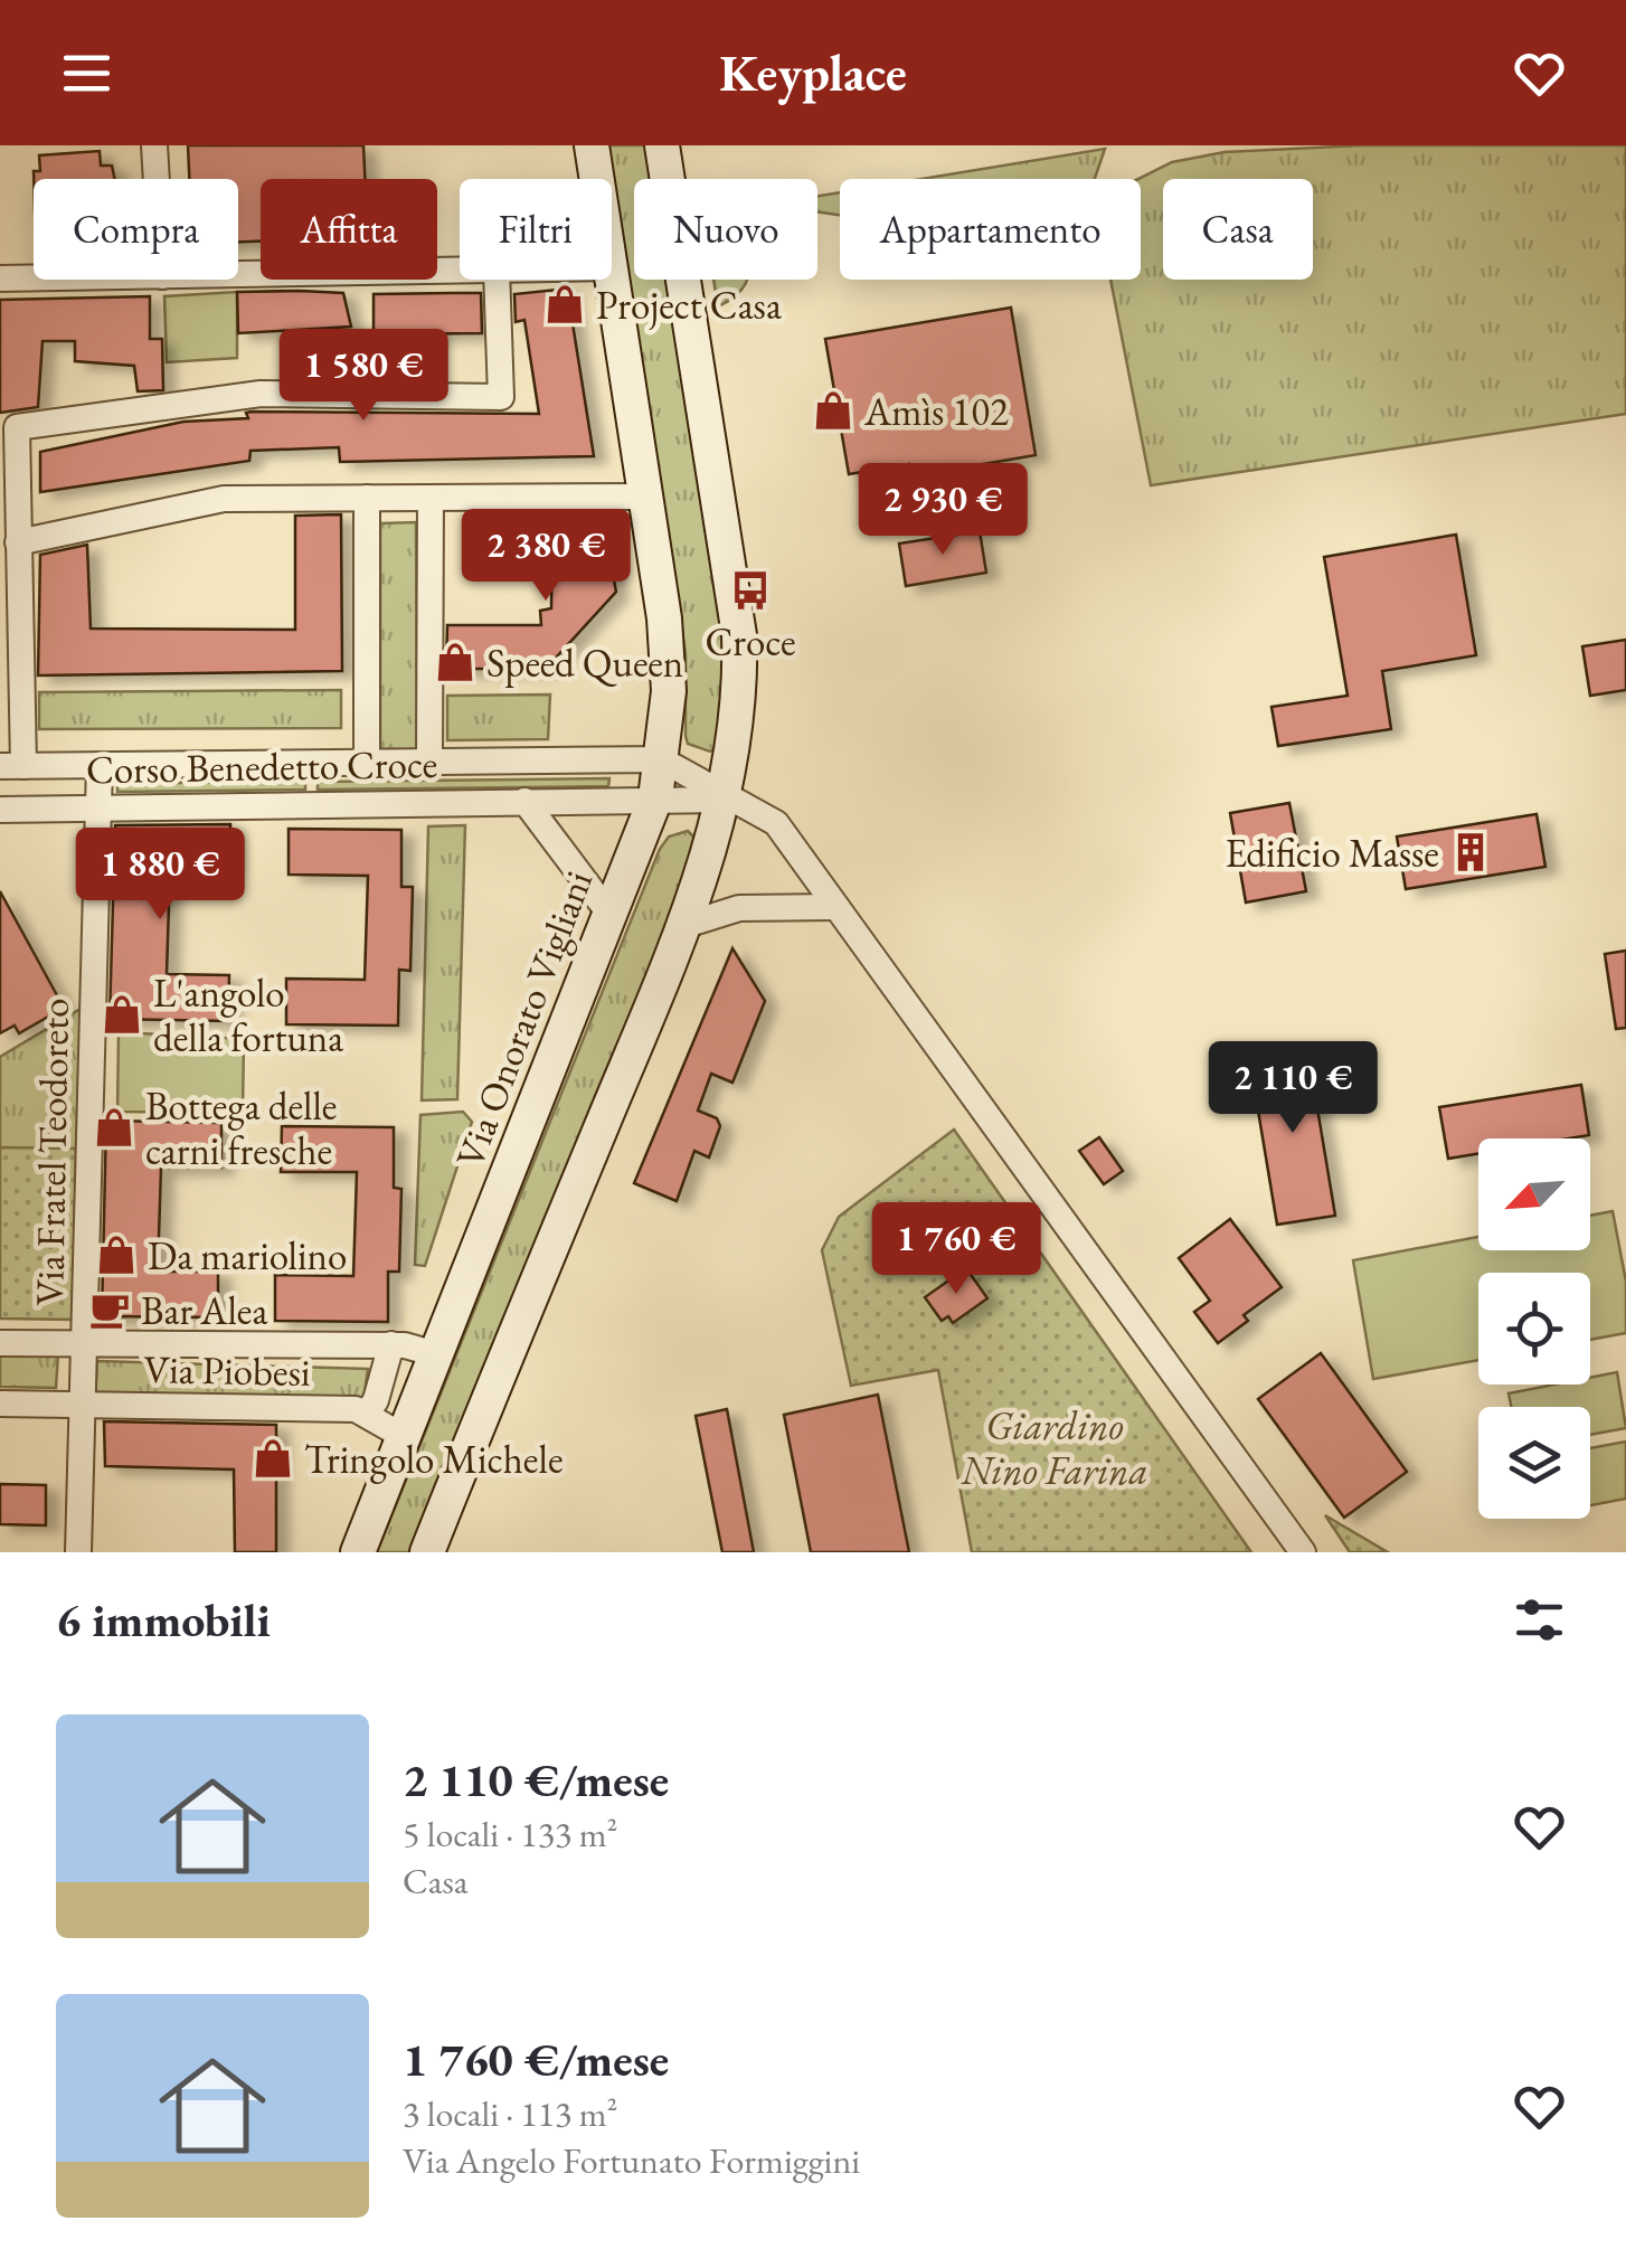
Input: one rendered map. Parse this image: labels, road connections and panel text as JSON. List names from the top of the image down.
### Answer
{
  "streets": {
    "main road": ["Via Onorato Vigliani"],
    "street": ["Corso Benedetto Croce", "Via Fratel Teodoreto", "Via Piobesi"]
  },
  "crossings": [
    ["Corso Benedetto Croce", "Via Onorato Vigliani"],
    ["Corso Benedetto Croce", "Via Fratel Teodoreto"],
    ["Via Onorato Vigliani", "Via Piobesi"],
    ["Via Fratel Teodoreto", "Via Piobesi"]
  ],
  "parks": ["Giardino Nino Farina"],
  "places": {
    "shop": [
      "Project Casa",
      "Amìs 102",
      "Speed Queen",
      "L'angolo della fortuna",
      "Bottega delle carni fresche",
      "Da mariolino",
      "Tringolo Michele"
    ],
    "bus stop": ["Croce"],
    "building": ["Edificio Masse"],
    "cafe": ["Bar Alea"]
  },
  "north": "bottom left",
  "page": {
    "header": "Keyplace",
    "chip": [
      "Compra",
      "Affitta",
      "Filtri",
      "Nuovo",
      "Appartamento",
      "Casa"
    ],
    "price": [
      "1 580 €",
      "2 930 €",
      "2 380 €",
      "1 880 €",
      "2 110 €",
      "1 760 €"
    ],
    "heading": "6 immobili",
    "list": [
      {
        "name": "2 110 €/mese",
        "note": "5 locali · 133 m² · Casa"
      },
      {
        "name": "1 760 €/mese",
        "note": "3 locali · 113 m² · Via Angelo Fortunato Formiggini"
      }
    ]
  }
}
